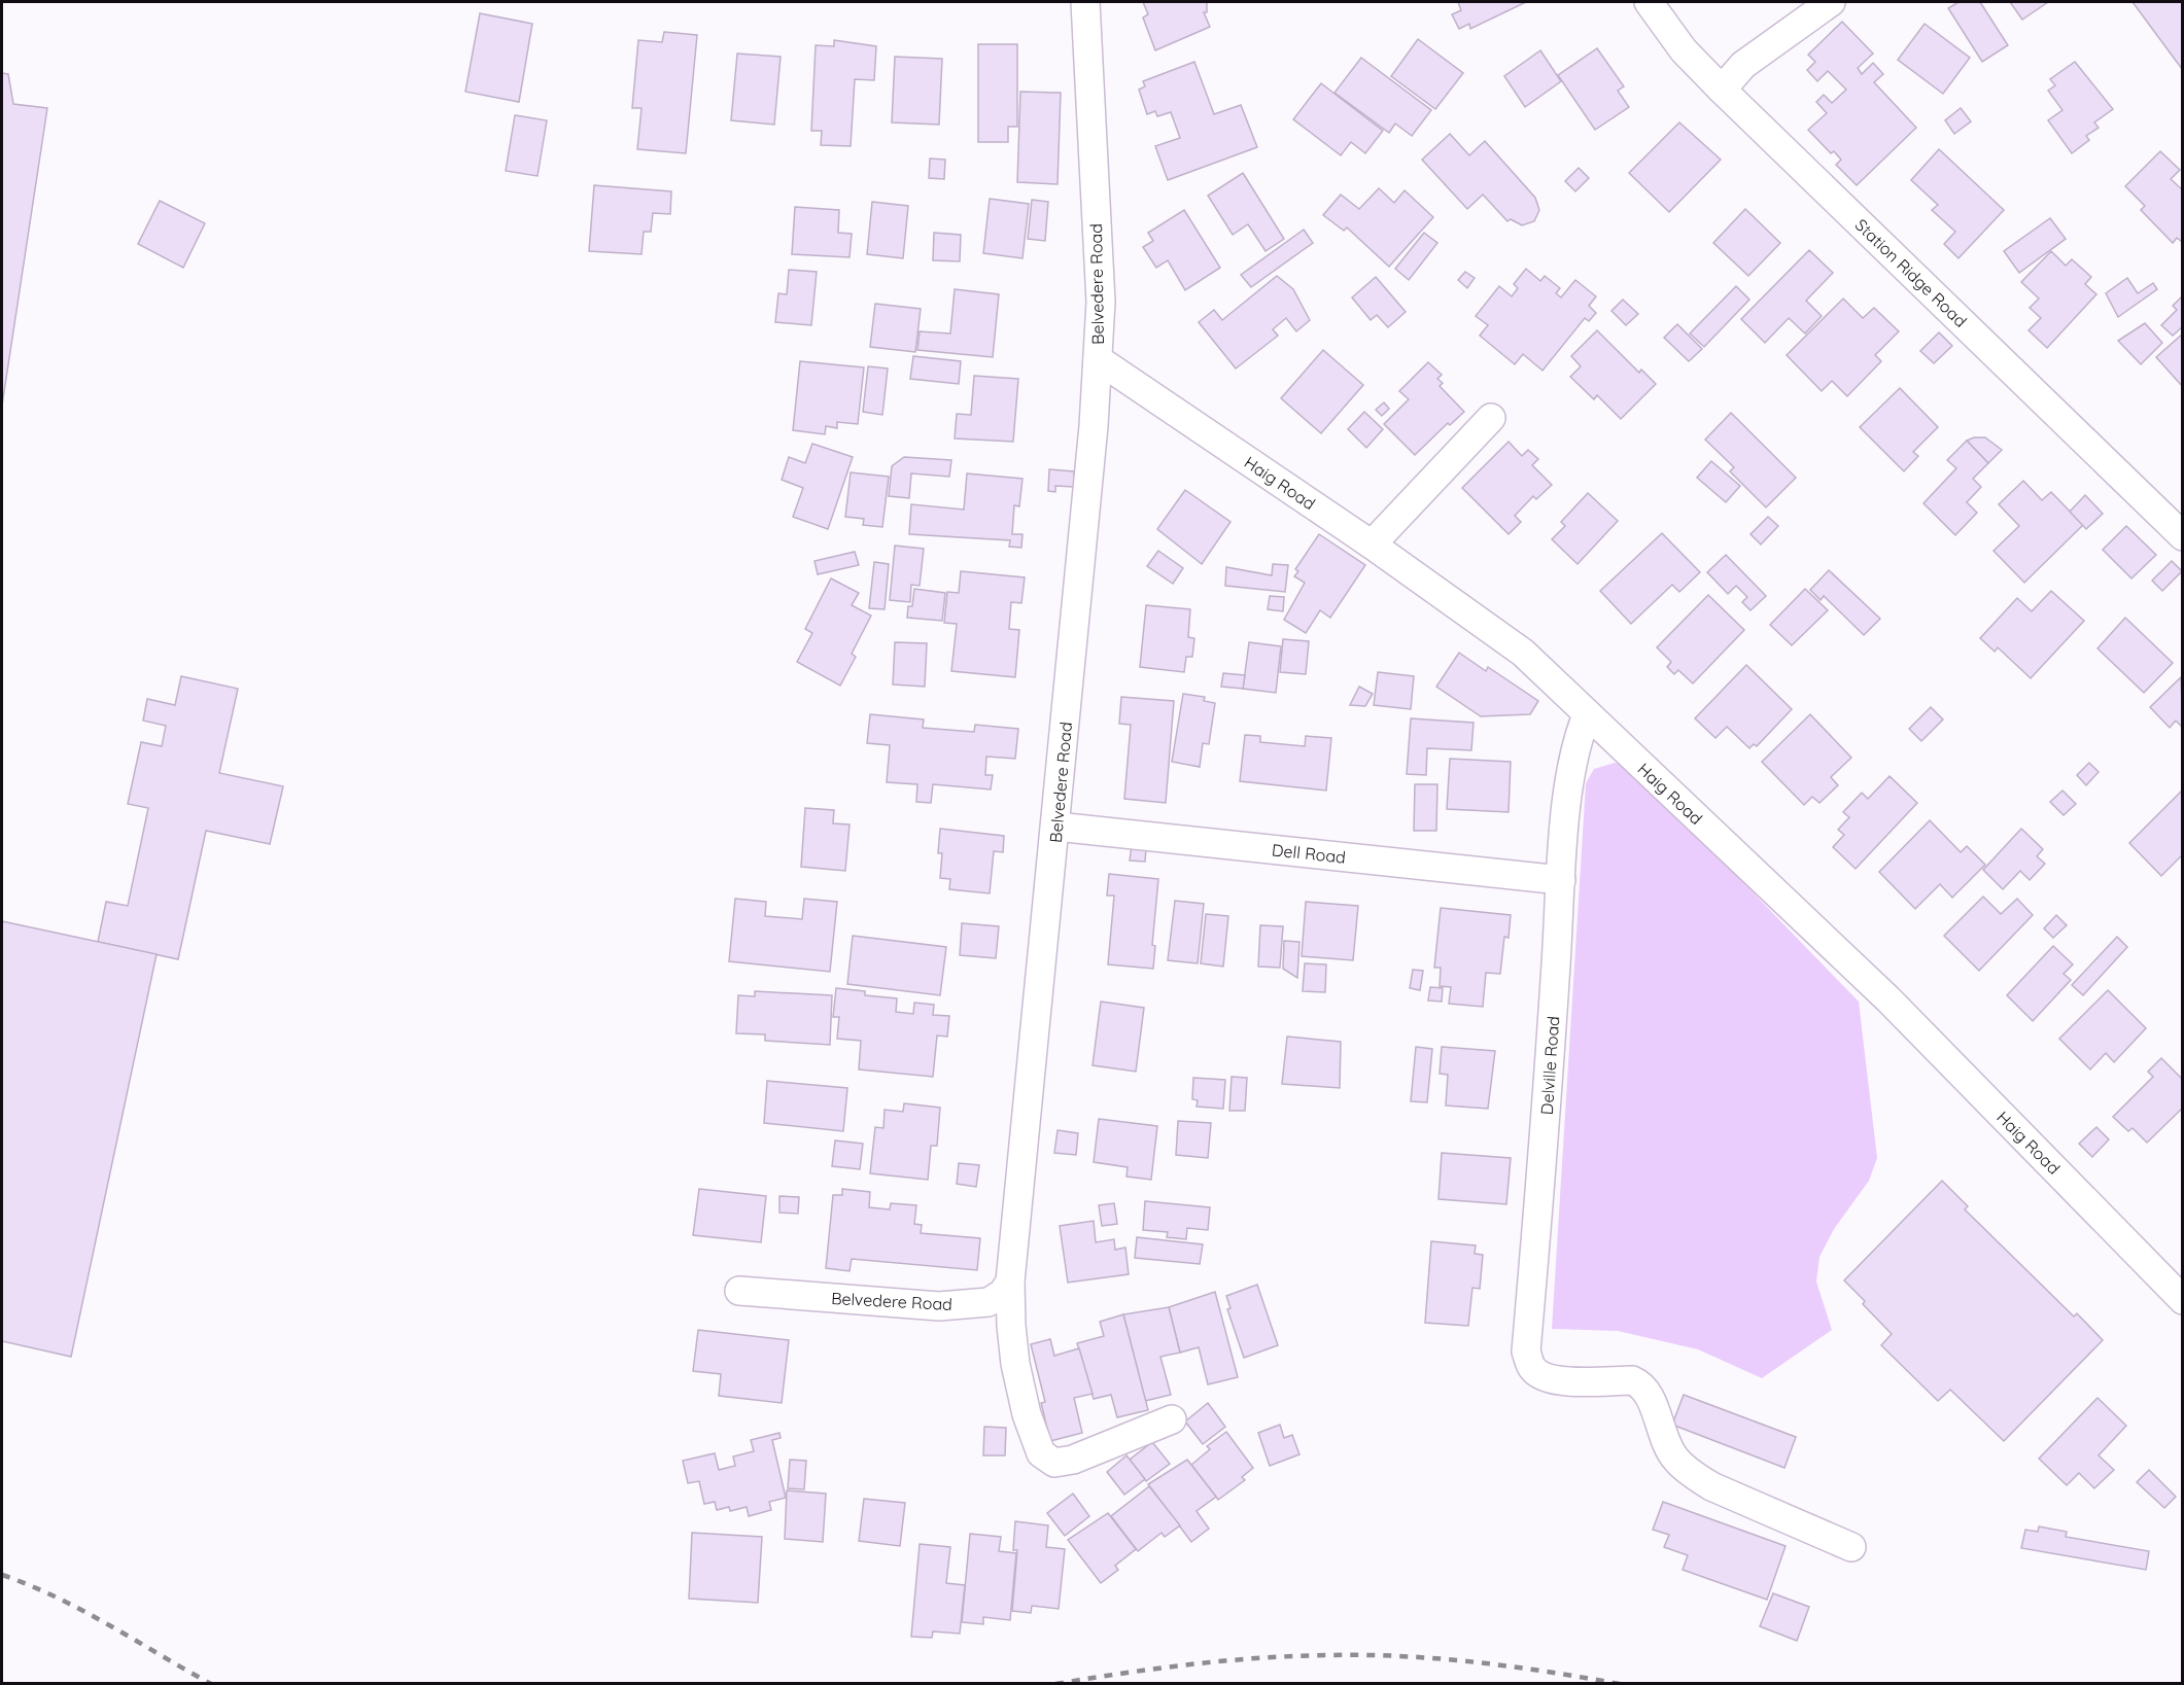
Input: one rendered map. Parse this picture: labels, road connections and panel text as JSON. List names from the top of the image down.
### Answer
{
  "streets": {
    "street": [
      "Station Ridge Road",
      "Belvedere Road",
      "Haig Road",
      "Dell Road",
      "Delville Road"
    ]
  },
  "crossings": [
    ["Belvedere Road", "Haig Road"],
    ["Belvedere Road", "Dell Road"],
    ["Haig Road", "Delville Road"],
    ["Dell Road", "Delville Road"]
  ]
}
